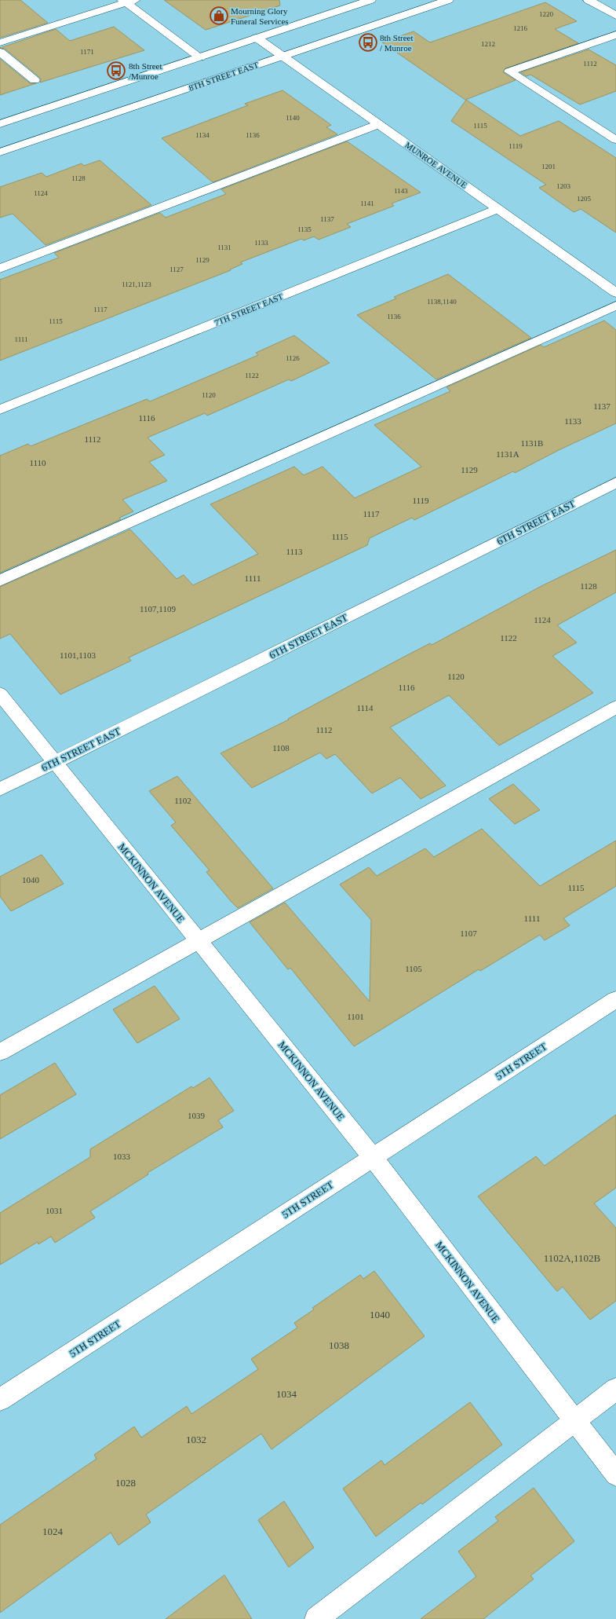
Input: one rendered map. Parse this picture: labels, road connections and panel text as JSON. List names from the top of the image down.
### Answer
{
  "streets": {
    "street": [
      "8TH STREET EAST",
      "MUNROE AVENUE",
      "7TH STREET EAST",
      "6TH STREET EAST",
      "MCKINNON AVENUE",
      "5TH STREET"
    ]
  },
  "crossings": [
    ["8TH STREET EAST", "MUNROE AVENUE"],
    ["MUNROE AVENUE", "7TH STREET EAST"],
    ["6TH STREET EAST", "MCKINNON AVENUE"],
    ["MCKINNON AVENUE", "5TH STREET"]
  ],
  "places": {
    "shop": ["Mourning Glory Funeral Services"],
    "bus stop": ["8th Street / Munroe", "8th Street /Munroe"]
  },
  "house_numbers": [
    "1220",
    "1216",
    "1212",
    "1171",
    "1112",
    "1140",
    "1115",
    "1134",
    "1136",
    "1119",
    "1201",
    "1128",
    "1203",
    "1143",
    "1124",
    "1205",
    "1141",
    "1137",
    "1135",
    "1133",
    "1131",
    "1129",
    "1127",
    "1121,1123",
    "1138,1140",
    "1117",
    "1136",
    "1115",
    "1111",
    "1126",
    "1122",
    "1120",
    "1137",
    "1116",
    "1133",
    "1112",
    "1131B",
    "1131A",
    "1110",
    "1129",
    "1119",
    "1117",
    "1115",
    "1113",
    "1111",
    "1128",
    "1107,1109",
    "1124",
    "1122",
    "1101,1103",
    "1120",
    "1116",
    "1114",
    "1112",
    "1108",
    "1102",
    "1040",
    "1115",
    "1111",
    "1107",
    "1105",
    "1101",
    "1039",
    "1033",
    "1031",
    "1102A,1102B",
    "1040",
    "1038",
    "1034",
    "1032",
    "1028",
    "1024"
  ]
}
